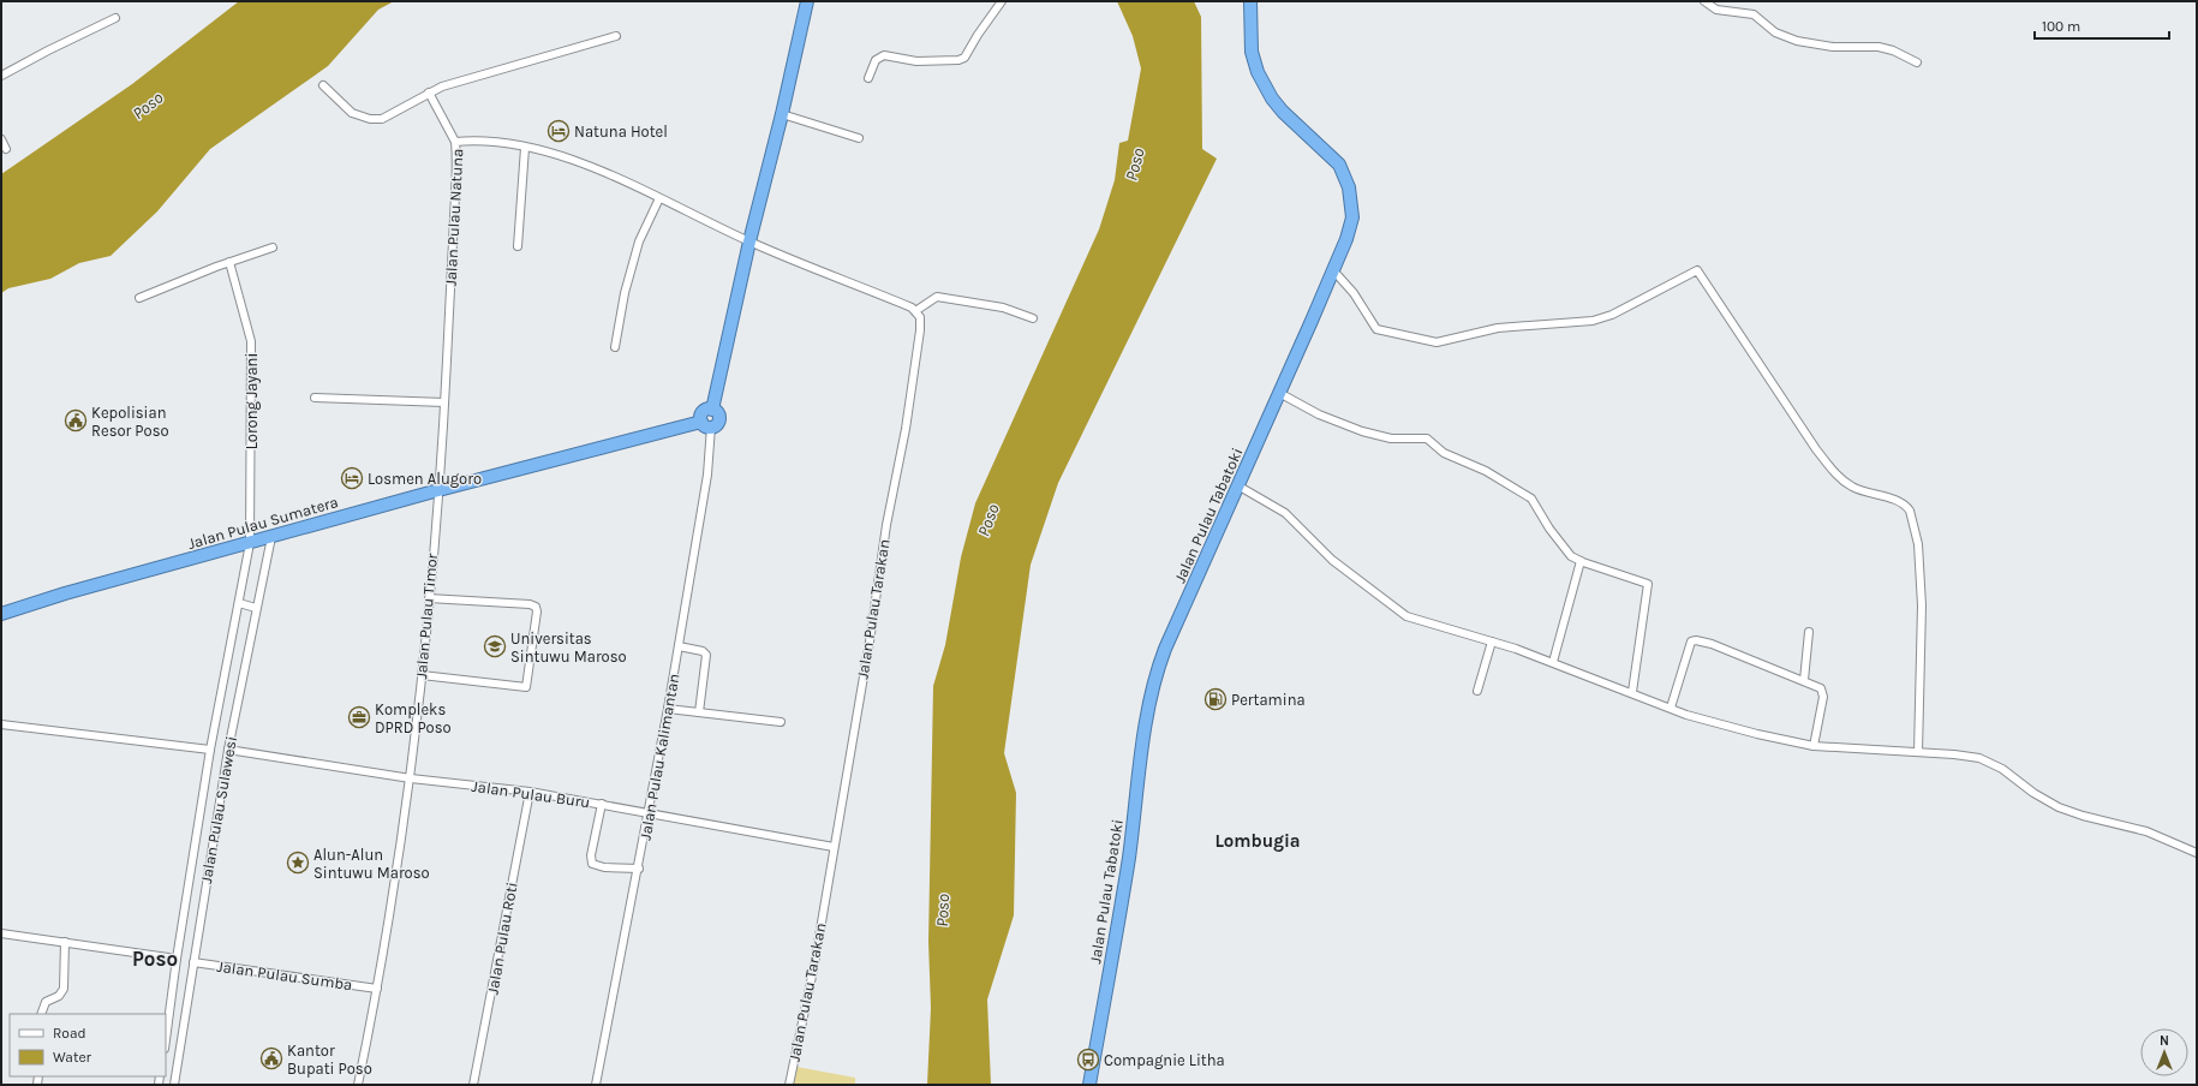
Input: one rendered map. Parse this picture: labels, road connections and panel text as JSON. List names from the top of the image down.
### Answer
{
  "streets": {
    "highway": ["Jalan Pulau Tabatoki", "Jalan Pulau Sumatera"],
    "street": [
      "Jalan Pulau Natuna",
      "Lorong Jayani",
      "Jalan Pulau Tarakan",
      "Jalan Pulau Timor",
      "Jalan Pulau Kalimantan",
      "Jalan Pulau Buru",
      "Jalan Pulau Sulawesi",
      "Jalan Pulau Roti",
      "Jalan Pulau Sumba"
    ]
  },
  "crossings": [
    ["Jalan Pulau Natuna", "Jalan Pulau Sumatera"],
    ["Jalan Pulau Natuna", "Jalan Pulau Timor"],
    ["Lorong Jayani", "Jalan Pulau Sumatera"],
    ["Lorong Jayani", "Jalan Pulau Sulawesi"],
    ["Jalan Pulau Sumatera", "Jalan Pulau Timor"],
    ["Jalan Pulau Sumatera", "Jalan Pulau Kalimantan"],
    ["Jalan Pulau Sumatera", "Jalan Pulau Sulawesi"],
    ["Jalan Pulau Tarakan", "Jalan Pulau Buru"],
    ["Jalan Pulau Timor", "Jalan Pulau Buru"],
    ["Jalan Pulau Timor", "Jalan Pulau Sumba"],
    ["Jalan Pulau Kalimantan", "Jalan Pulau Buru"],
    ["Jalan Pulau Buru", "Jalan Pulau Sulawesi"],
    ["Jalan Pulau Buru", "Jalan Pulau Roti"],
    ["Jalan Pulau Sulawesi", "Jalan Pulau Sumba"]
  ],
  "districts": ["Lombugia", "Poso"],
  "water": ["Poso"],
  "places": {
    "hotel": ["Natuna Hotel", "Losmen Alugoro"],
    "public building": ["Kepolisian Resor Poso", "Kantor Bupati Poso"],
    "school or university": ["Universitas Sintuwu Maroso"],
    "fuel station": ["Pertamina"],
    "office": ["Kompleks DPRD Poso"],
    "place": ["Alun-Alun Sintuwu Maroso"],
    "bus stop": ["Compagnie Litha"]
  },
  "legend": ["Road", "Water"],
  "scale_bar": "100 m",
  "north": "top"
}
